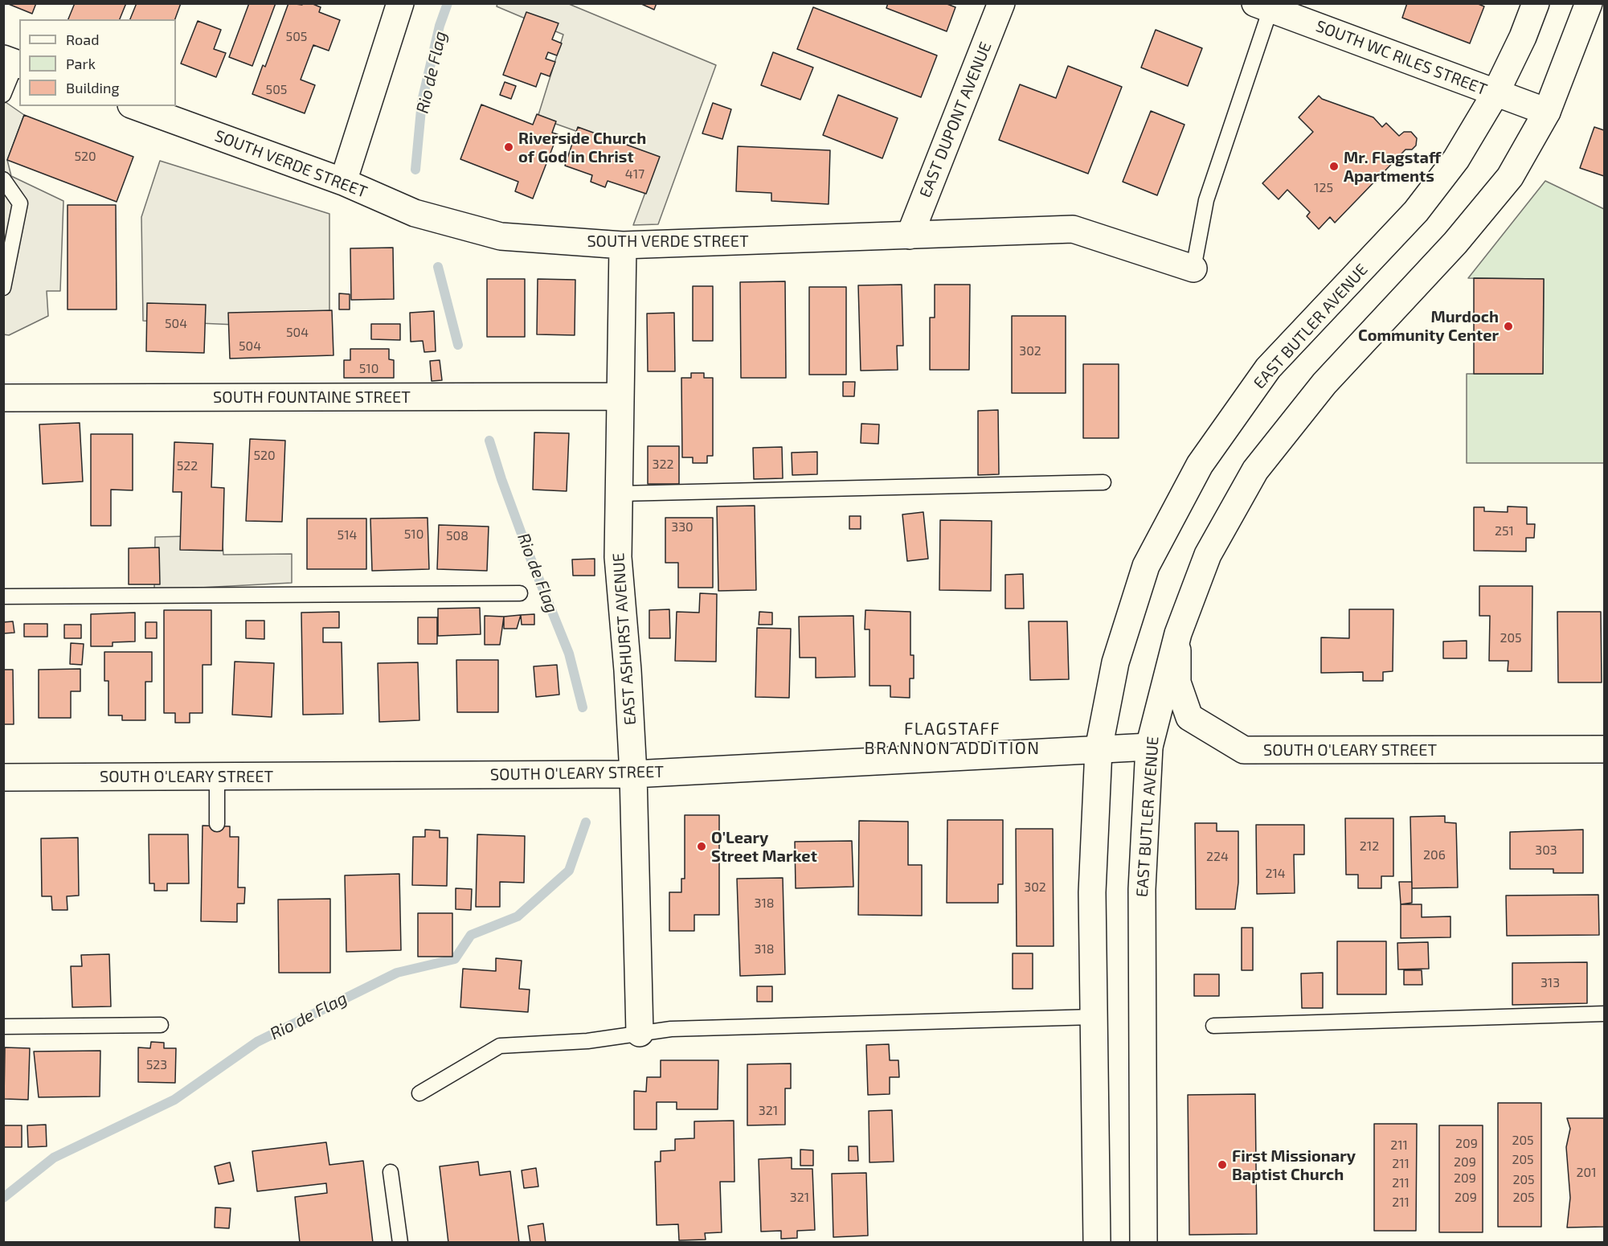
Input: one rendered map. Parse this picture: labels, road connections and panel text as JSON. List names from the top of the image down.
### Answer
{
  "streets": {
    "street": [
      "SOUTH WC RILES STREET",
      "EAST DUPONT AVENUE",
      "SOUTH VERDE STREET",
      "EAST BUTLER AVENUE",
      "SOUTH FOUNTAINE STREET",
      "EAST ASHURST AVENUE",
      "SOUTH O'LEARY STREET"
    ]
  },
  "crossings": [
    ["SOUTH WC RILES STREET", "EAST BUTLER AVENUE"],
    ["EAST DUPONT AVENUE", "SOUTH VERDE STREET"],
    ["SOUTH VERDE STREET", "EAST ASHURST AVENUE"],
    ["EAST BUTLER AVENUE", "SOUTH O'LEARY STREET"],
    ["SOUTH FOUNTAINE STREET", "EAST ASHURST AVENUE"],
    ["EAST ASHURST AVENUE", "SOUTH O'LEARY STREET"]
  ],
  "districts": ["FLAGSTAFF BRANNON ADDITION"],
  "water": ["Rio de Flag"],
  "places": [
    "Riverside Church of God in Christ",
    "Mr. Flagstaff Apartments",
    "Murdoch Community Center",
    "O'Leary Street Market",
    "First Missionary Baptist Church"
  ],
  "house_numbers": [
    "505",
    "505",
    "520",
    "417",
    "125",
    "504",
    "504",
    "504",
    "302",
    "510",
    "520",
    "322",
    "522",
    "330",
    "251",
    "510",
    "514",
    "508",
    "205",
    "212",
    "303",
    "206",
    "224",
    "214",
    "302",
    "318",
    "318",
    "313",
    "523",
    "321",
    "205",
    "209",
    "211",
    "205",
    "209",
    "211",
    "201",
    "209",
    "205",
    "211",
    "321",
    "209",
    "205",
    "211"
  ],
  "legend": ["Road", "Park", "Building"]
}
